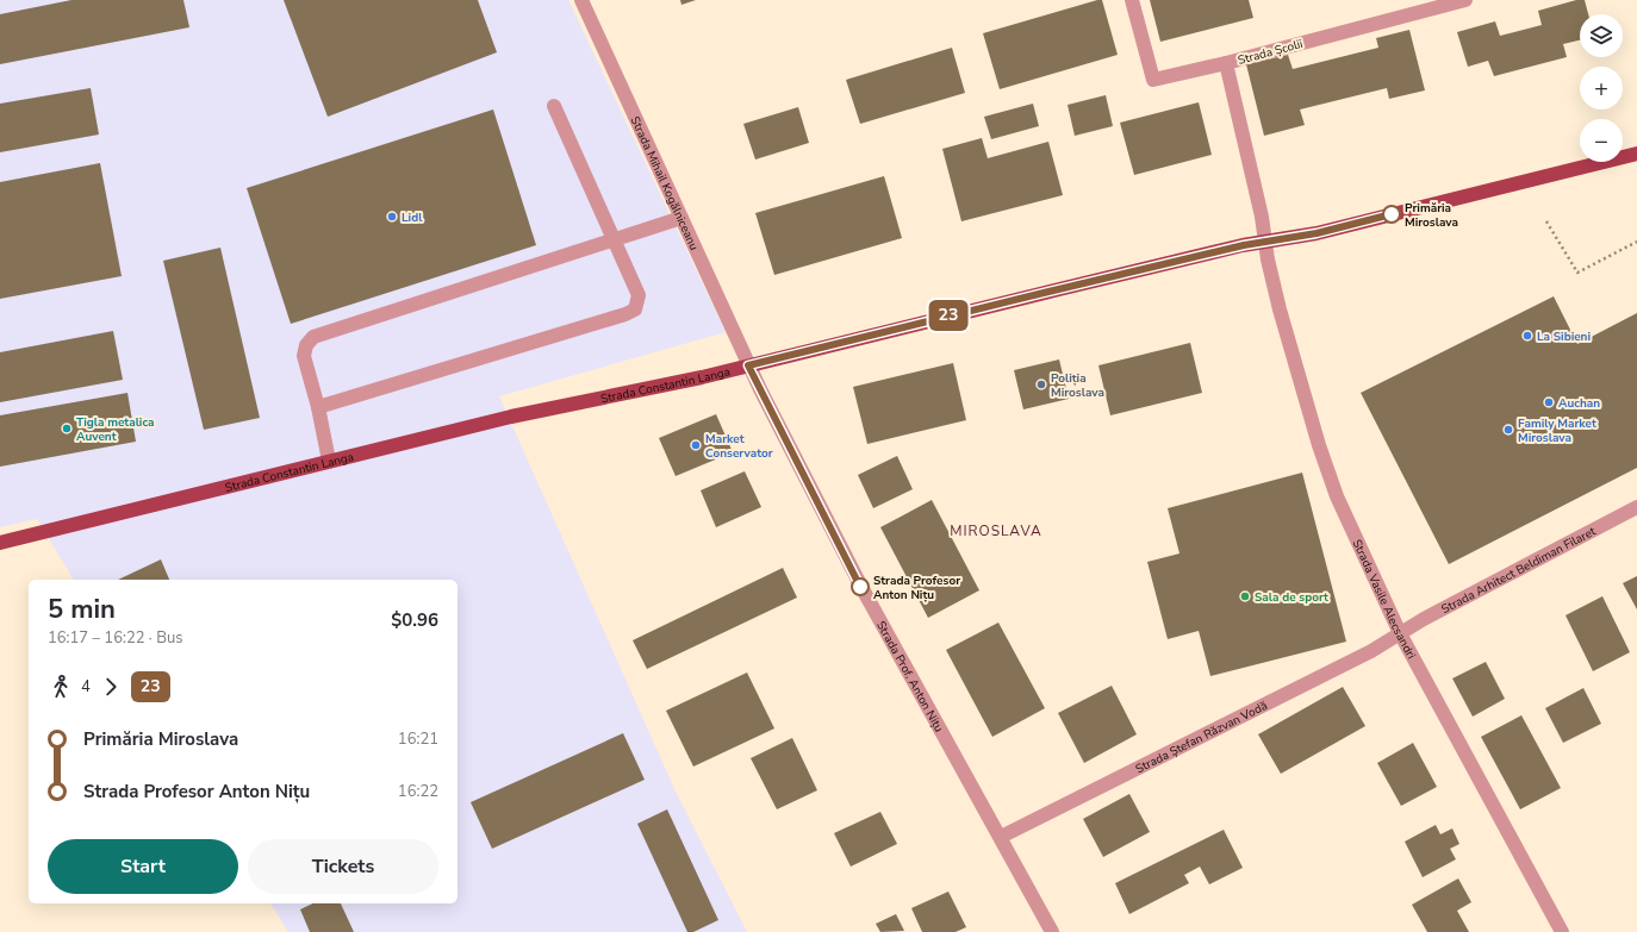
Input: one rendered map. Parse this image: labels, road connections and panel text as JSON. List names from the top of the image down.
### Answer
{
  "streets": {
    "main road": ["Strada Constantin Langa"],
    "street": [
      "Strada Școlii",
      "Strada Mihail Kogălniceanu",
      "Strada Arhitect Beldiman Filaret",
      "Strada Vasile Alecsandri",
      "Strada Prof. Anton Nițu",
      "Strada Ștefan Răzvan Vodă"
    ]
  },
  "crossings": [
    ["Strada Școlii", "Strada Constantin Langa"],
    ["Strada Școlii", "Strada Vasile Alecsandri"],
    ["Strada Mihail Kogălniceanu", "Strada Constantin Langa"],
    ["Strada Mihail Kogălniceanu", "Strada Prof. Anton Nițu"],
    ["Strada Constantin Langa", "Strada Vasile Alecsandri"],
    ["Strada Constantin Langa", "Strada Prof. Anton Nițu"],
    ["Strada Arhitect Beldiman Filaret", "Strada Vasile Alecsandri"],
    ["Strada Arhitect Beldiman Filaret", "Strada Ștefan Răzvan Vodă"],
    ["Strada Vasile Alecsandri", "Strada Ștefan Răzvan Vodă"],
    ["Strada Prof. Anton Nițu", "Strada Ștefan Răzvan Vodă"]
  ],
  "districts": ["MIROSLAVA"],
  "places": [
    "Primăria Miroslava",
    "Lidl",
    "La Sibieni",
    "Poliția Miroslava",
    "Auchan",
    "Tigla metalica Auvent",
    "Family Market Miroslava",
    "Market Conservator",
    "Strada Profesor Anton Nițu",
    "Sala de sport"
  ],
  "lines": ["bus line 23"],
  "page": {
    "on_map": "23",
    "map_buttons": ["+", "−"],
    "heading": ["5 min", "16:17 – 16:22 · Bus", "$0.96"],
    "legs": ["4", "23"],
    "list": [
      {
        "name": "Primăria Miroslava",
        "value": "16:21"
      },
      {
        "name": "Strada Profesor Anton Nițu",
        "value": "16:22"
      }
    ],
    "buttons": ["Start", "Tickets"]
  }
}
